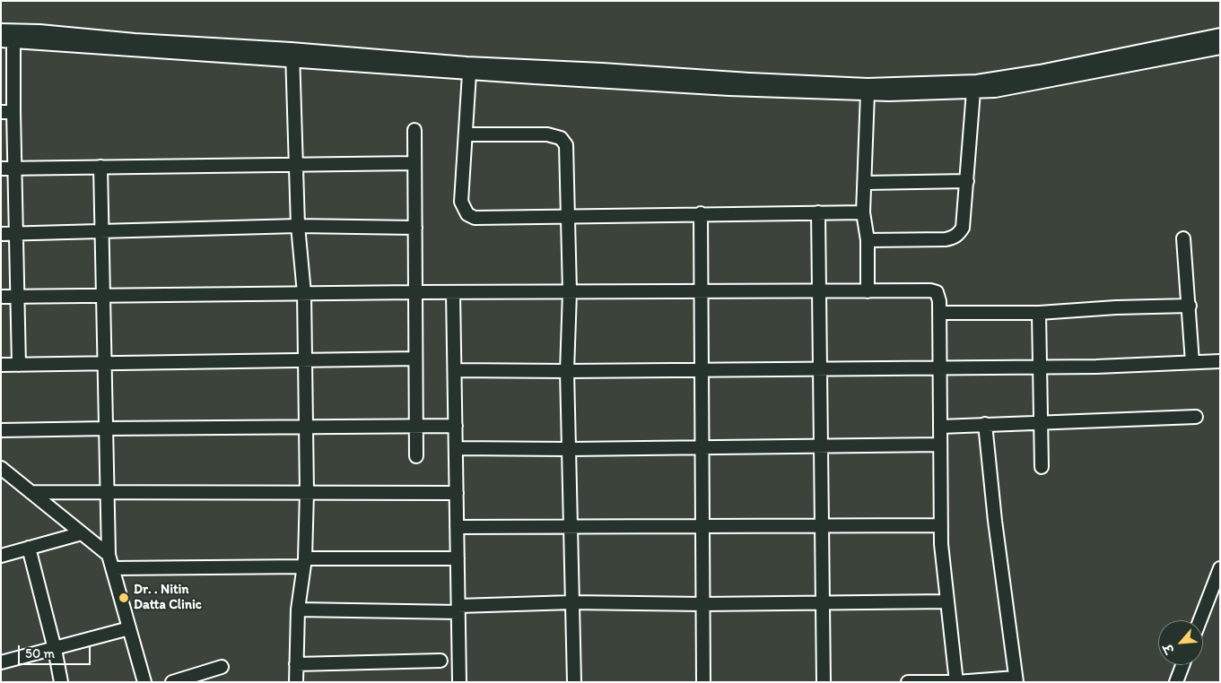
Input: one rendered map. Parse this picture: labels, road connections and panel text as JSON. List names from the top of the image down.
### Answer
{
  "places": ["Dr. . Nitin Datta Clinic"],
  "scale_bar": "50 m",
  "north": "bottom left"
}
